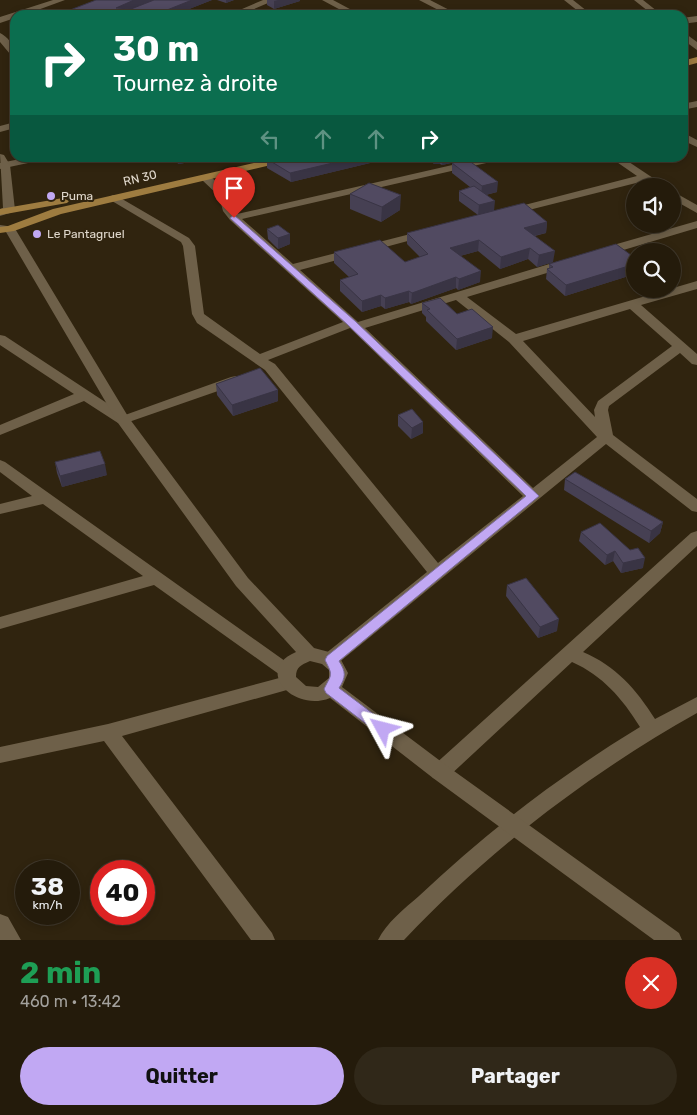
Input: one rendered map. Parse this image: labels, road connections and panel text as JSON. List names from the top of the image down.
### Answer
{
  "streets": {
    "main road": ["RN 30"]
  },
  "places": ["Puma", "Le Pantagruel"],
  "page": {
    "turn": ["30 m", "Tournez à droite"],
    "speed": "38 km/h",
    "limit": "40",
    "heading": ["2 min", "460 m · 13:42"],
    "buttons": ["Quitter", "Partager"]
  }
}
